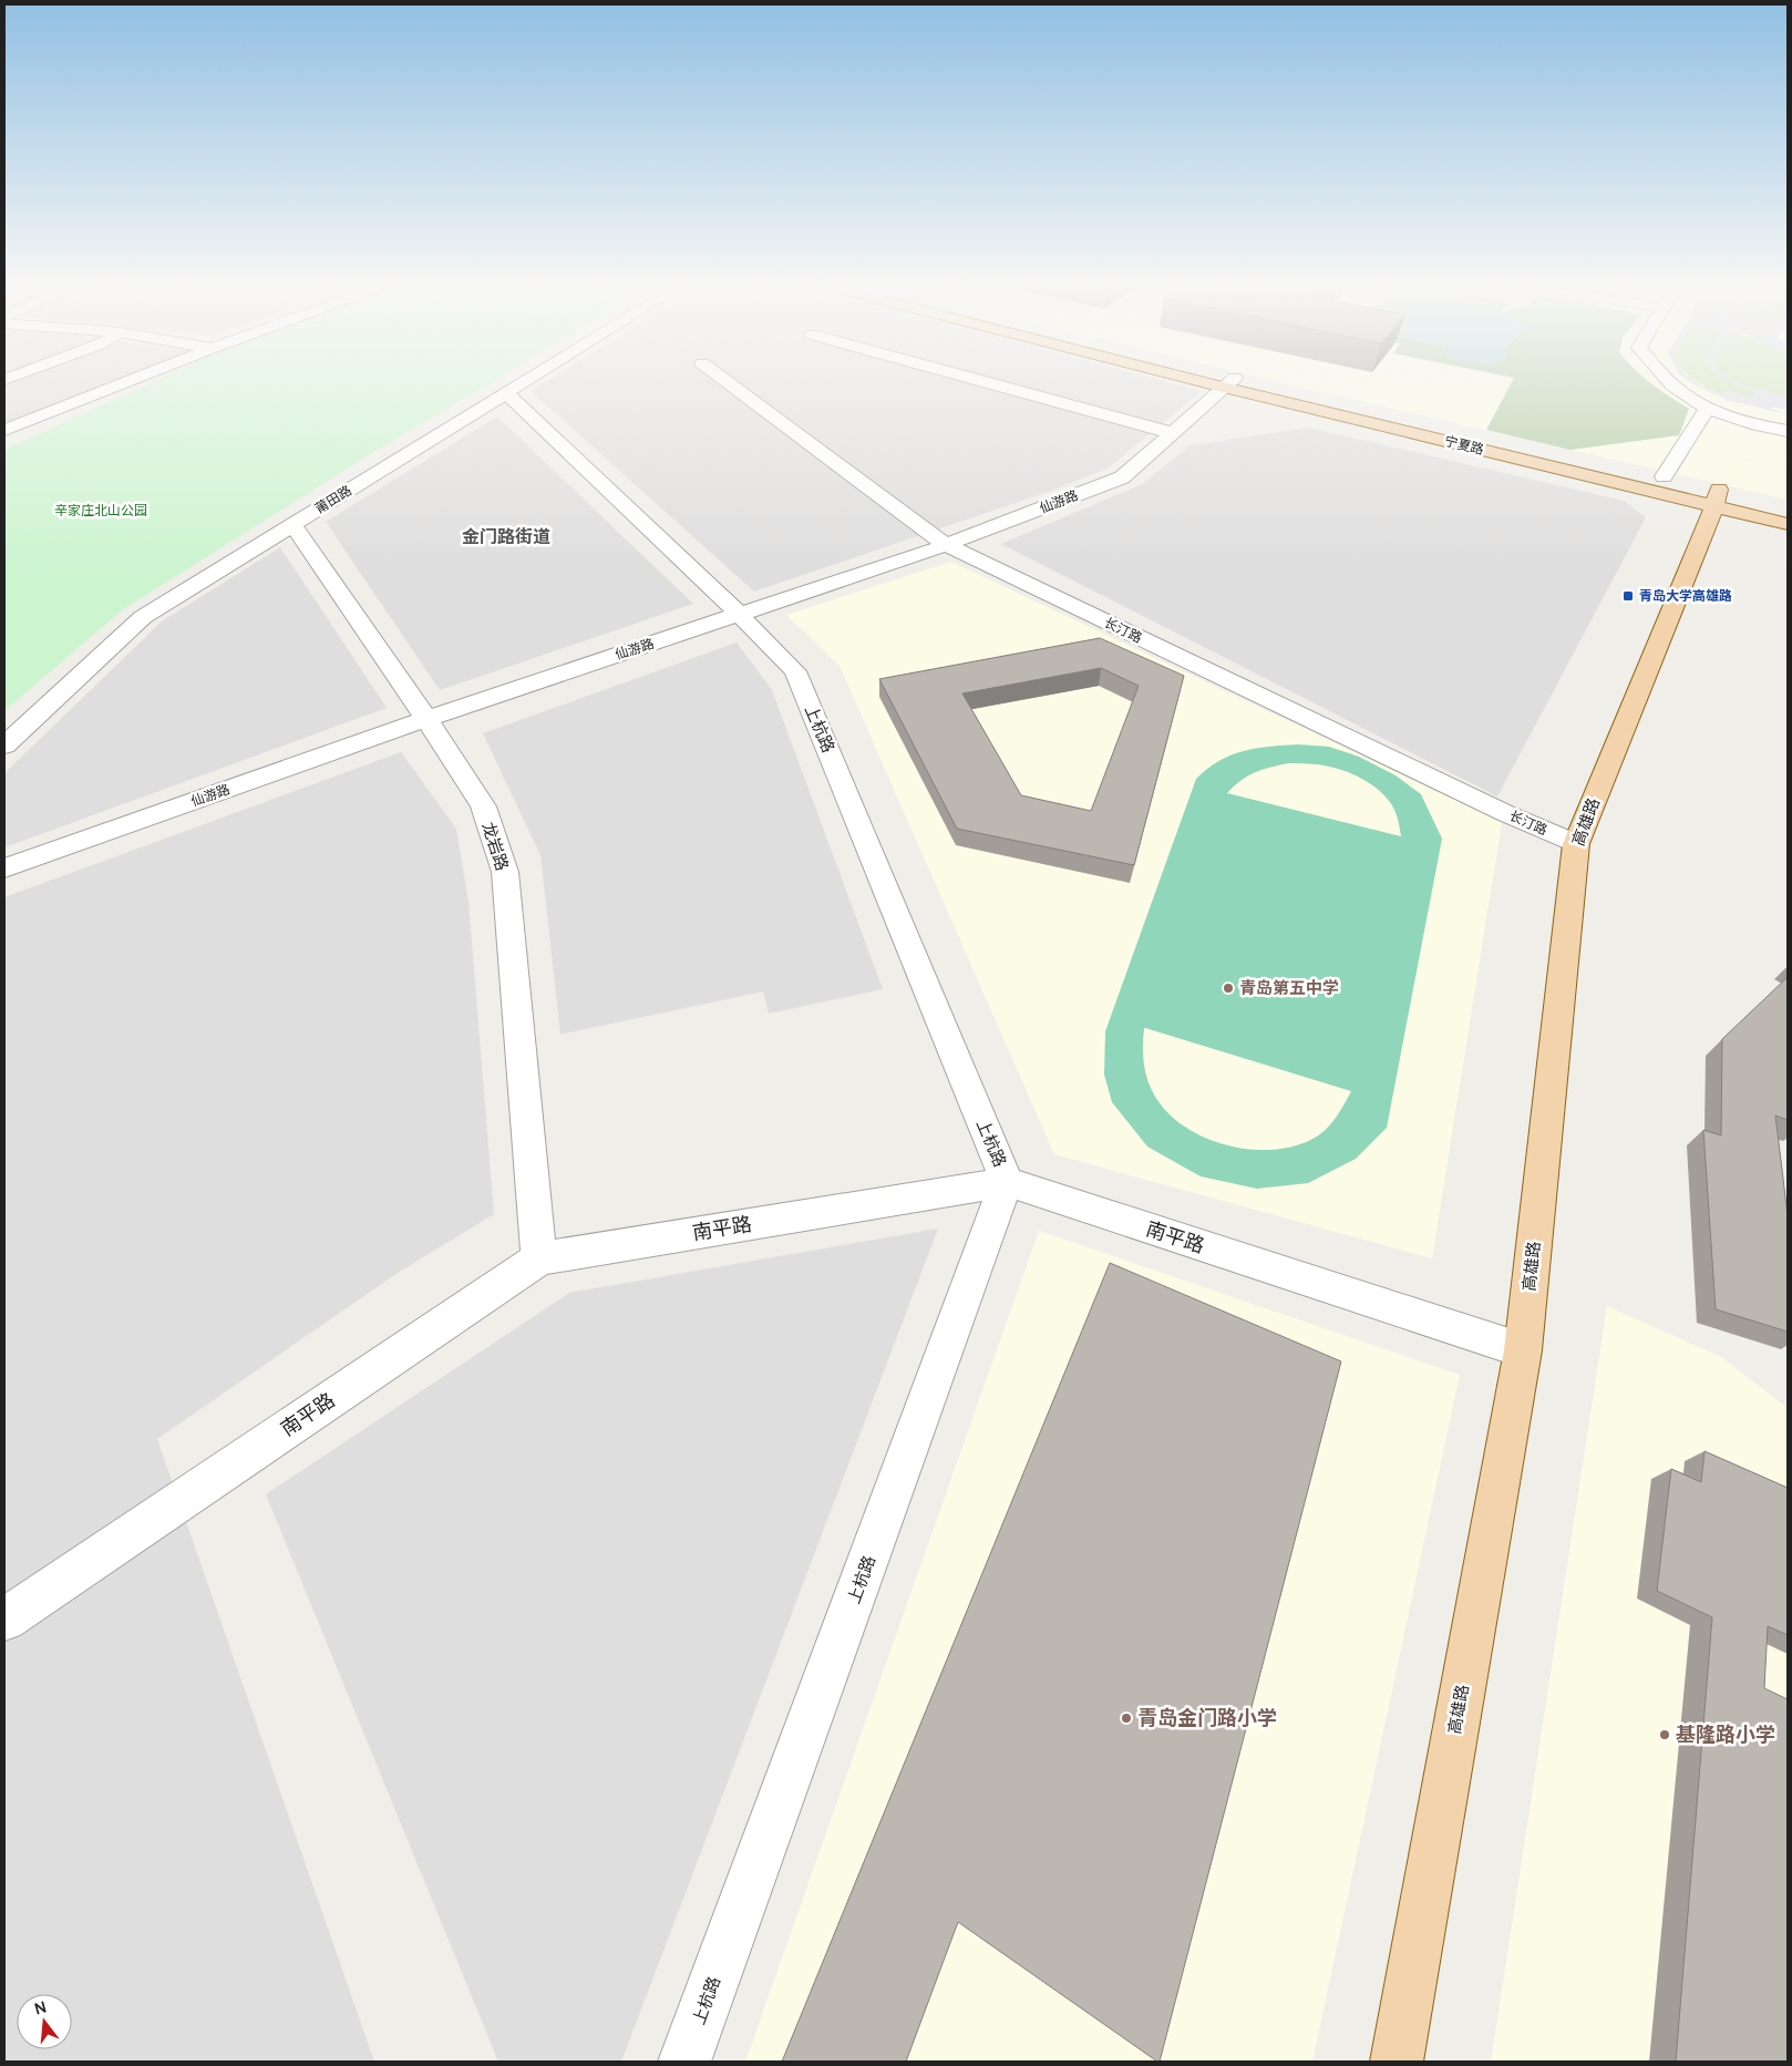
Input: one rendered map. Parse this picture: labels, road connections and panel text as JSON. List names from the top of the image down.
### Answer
{
  "streets": {
    "main road": ["宁夏路", "高雄路"],
    "street": [
      "莆田路",
      "仙游路",
      "长汀路",
      "上杭路",
      "龙岩路",
      "南平路"
    ]
  },
  "crossings": [
    ["宁夏路", "仙游路"],
    ["宁夏路", "高雄路"],
    ["莆田路", "上杭路"],
    ["莆田路", "龙岩路"],
    ["仙游路", "长汀路"],
    ["仙游路", "上杭路"],
    ["仙游路", "龙岩路"],
    ["长汀路", "高雄路"],
    ["上杭路", "南平路"],
    ["高雄路", "南平路"],
    ["龙岩路", "南平路"]
  ],
  "districts": ["金门路街道"],
  "parks": ["辛家庄北山公园"],
  "places": {
    "transit": ["青岛大学高雄路"],
    "other": ["青岛第五中学", "青岛金门路小学", "基隆路小学"]
  },
  "north": "top"
}
